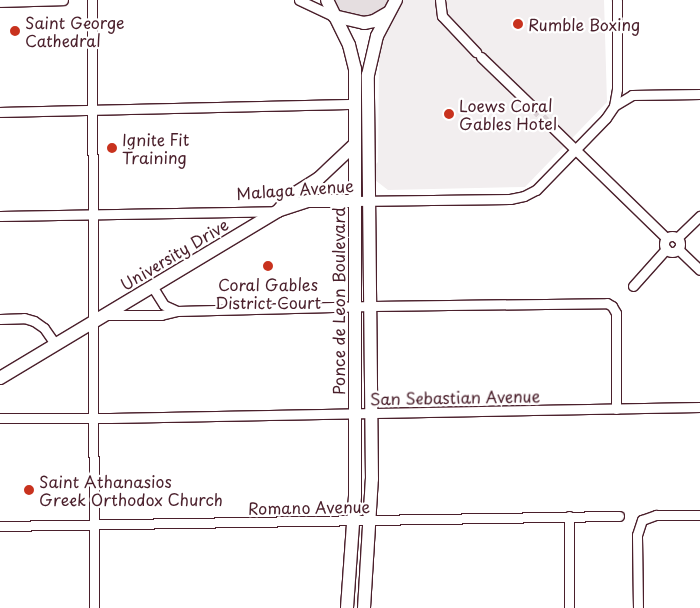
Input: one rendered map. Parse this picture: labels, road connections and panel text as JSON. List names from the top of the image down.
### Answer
{
  "streets": {
    "street": [
      "Malaga Avenue",
      "University Drive",
      "Ponce de Leon Boulevard",
      "San Sebastian Avenue",
      "Romano Avenue"
    ]
  },
  "crossings": [
    ["Malaga Avenue", "University Drive"],
    ["Malaga Avenue", "Ponce de Leon Boulevard"],
    ["University Drive", "Ponce de Leon Boulevard"],
    ["Ponce de Leon Boulevard", "San Sebastian Avenue"],
    ["Ponce de Leon Boulevard", "Romano Avenue"]
  ],
  "places": [
    "Rumble Boxing",
    "Saint George Cathedral",
    "Loews Coral Gables Hotel",
    "Ignite Fit Training",
    "Coral Gables District Court",
    "Saint Athanasios Greek Orthodox Church"
  ]
}
